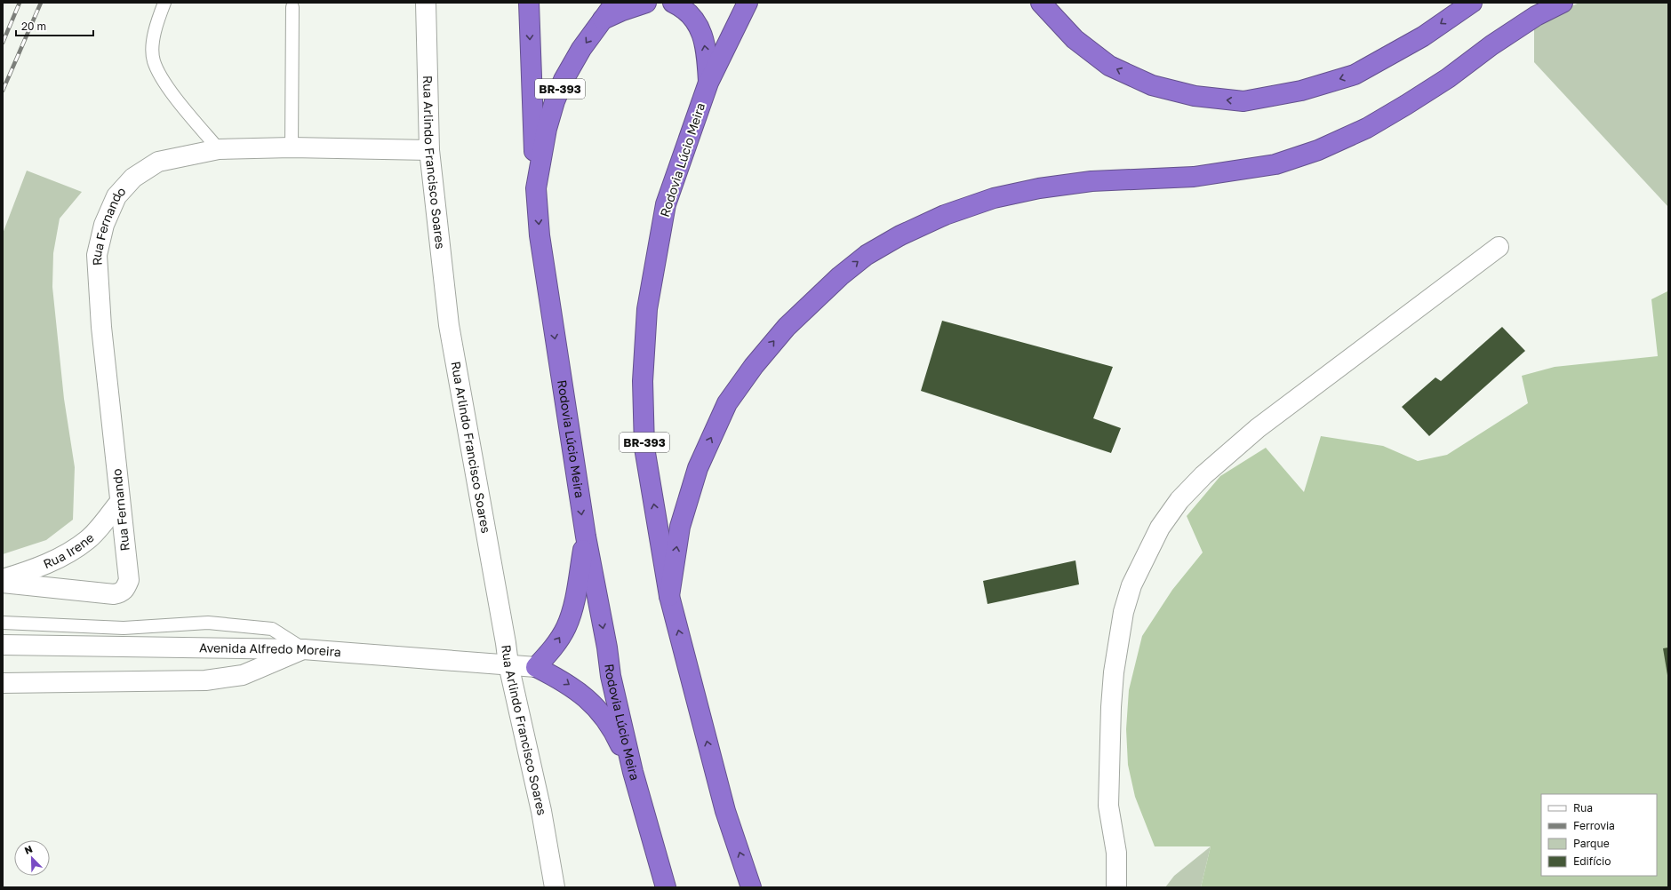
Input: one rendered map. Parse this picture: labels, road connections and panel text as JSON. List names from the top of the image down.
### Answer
{
  "streets": {
    "highway": ["BR-393", "Rodovia Lúcio Meira"],
    "street": [
      "Rua Arlindo Francisco Soares",
      "Rua Fernando",
      "Rua Irene",
      "Avenida Alfredo Moreira"
    ]
  },
  "crossings": [
    ["Rua Arlindo Francisco Soares", "Rua Fernando"],
    ["Rua Arlindo Francisco Soares", "Avenida Alfredo Moreira"],
    ["Rua Fernando", "Rua Irene"]
  ],
  "legend": [
    "Rua",
    "Ferrovia",
    "Parque",
    "Edifício"
  ],
  "scale_bar": "20 m",
  "north": "top left"
}
